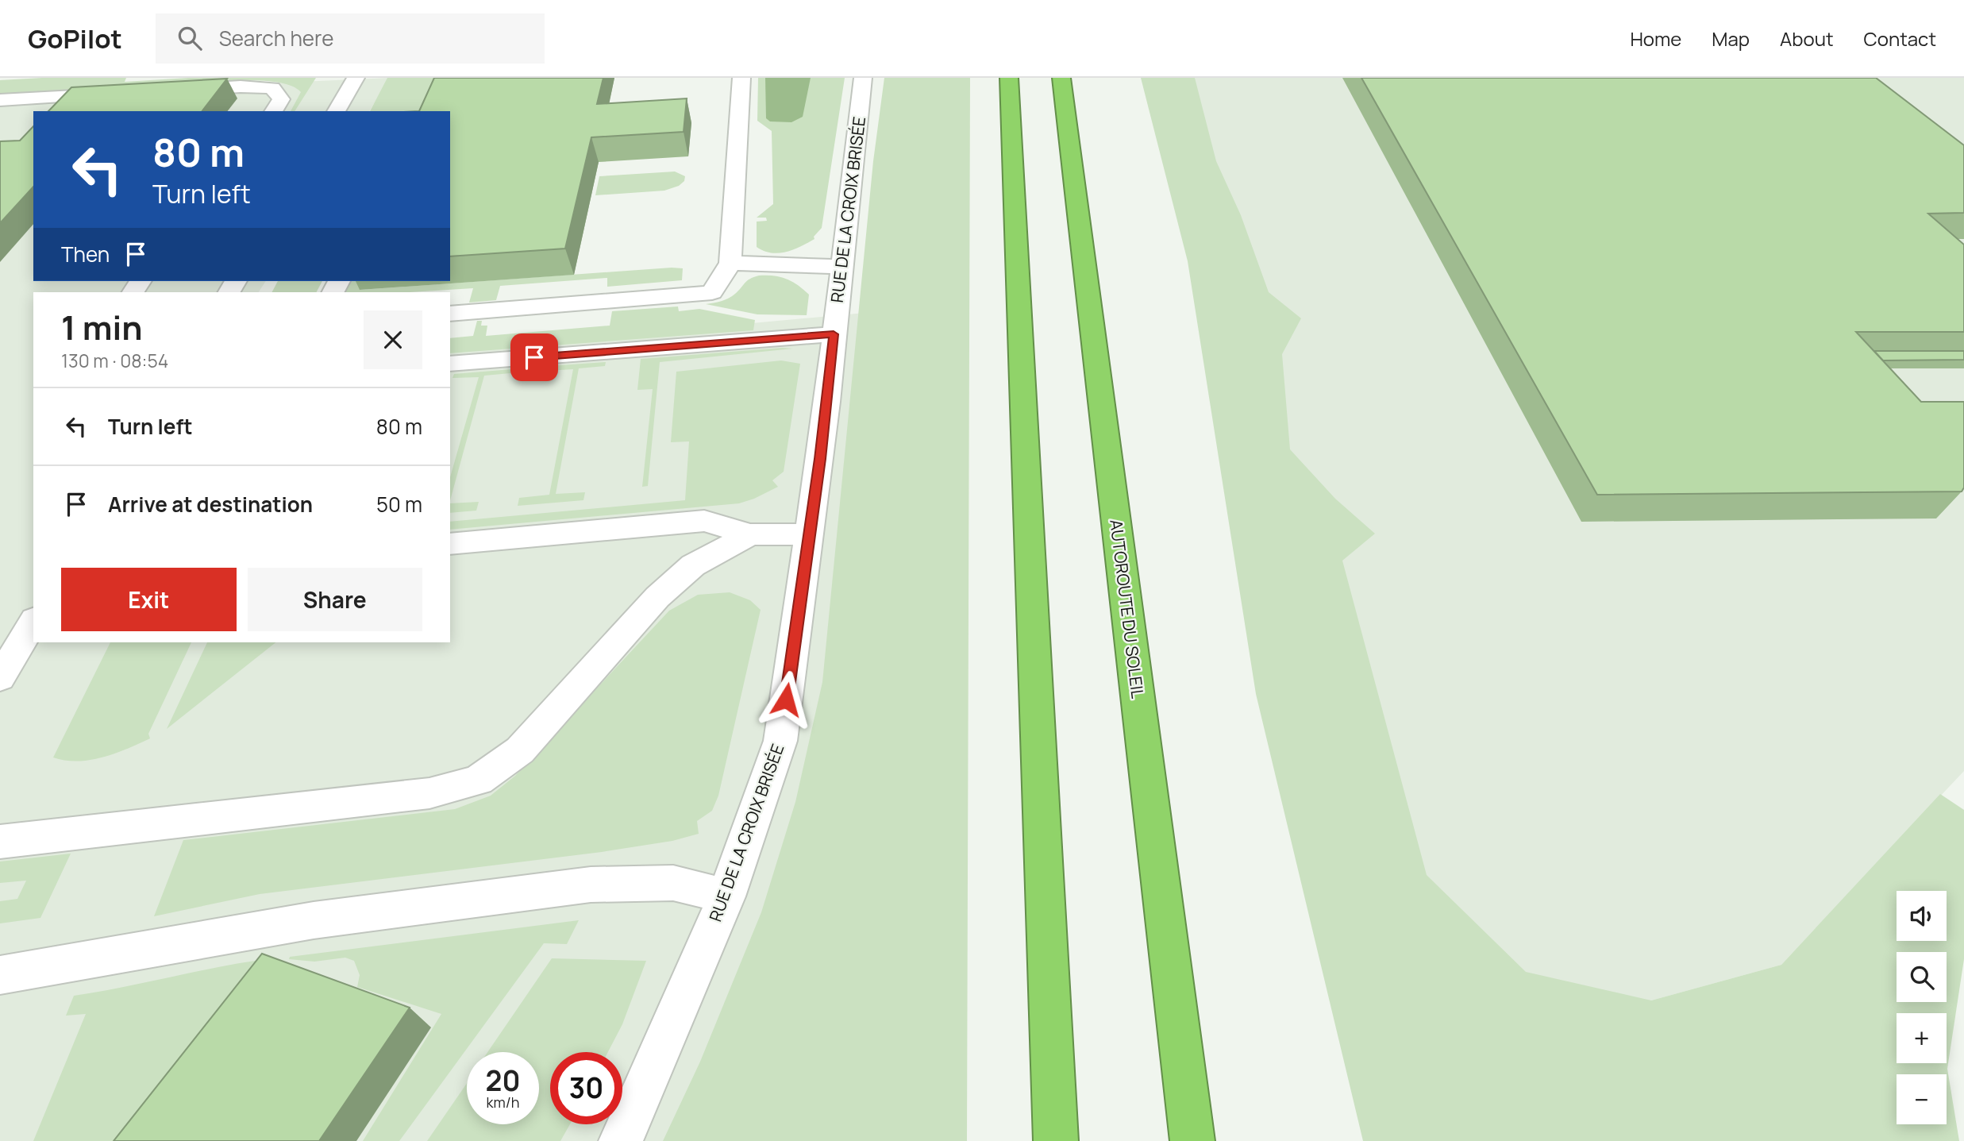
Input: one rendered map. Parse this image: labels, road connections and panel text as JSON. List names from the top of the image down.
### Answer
{
  "streets": {
    "highway": ["AUTOROUTE DU SOLEIL"],
    "street": ["RUE DE LA CROIX BRISÉE"]
  },
  "page": {
    "header": "GoPilot",
    "search": "Search here",
    "nav": [
      "Home",
      "Map",
      "About",
      "Contact"
    ],
    "turn": ["80 m", "Turn left"],
    "then": "Then",
    "heading": ["1 min", "130 m · 08:54"],
    "list": [
      {
        "name": "Turn left",
        "value": "80 m"
      },
      {
        "name": "Arrive at destination",
        "value": "50 m"
      }
    ],
    "buttons": ["Exit", "Share"],
    "map_buttons": ["+", "−"],
    "speed": "20 km/h",
    "limit": "30"
  }
}
